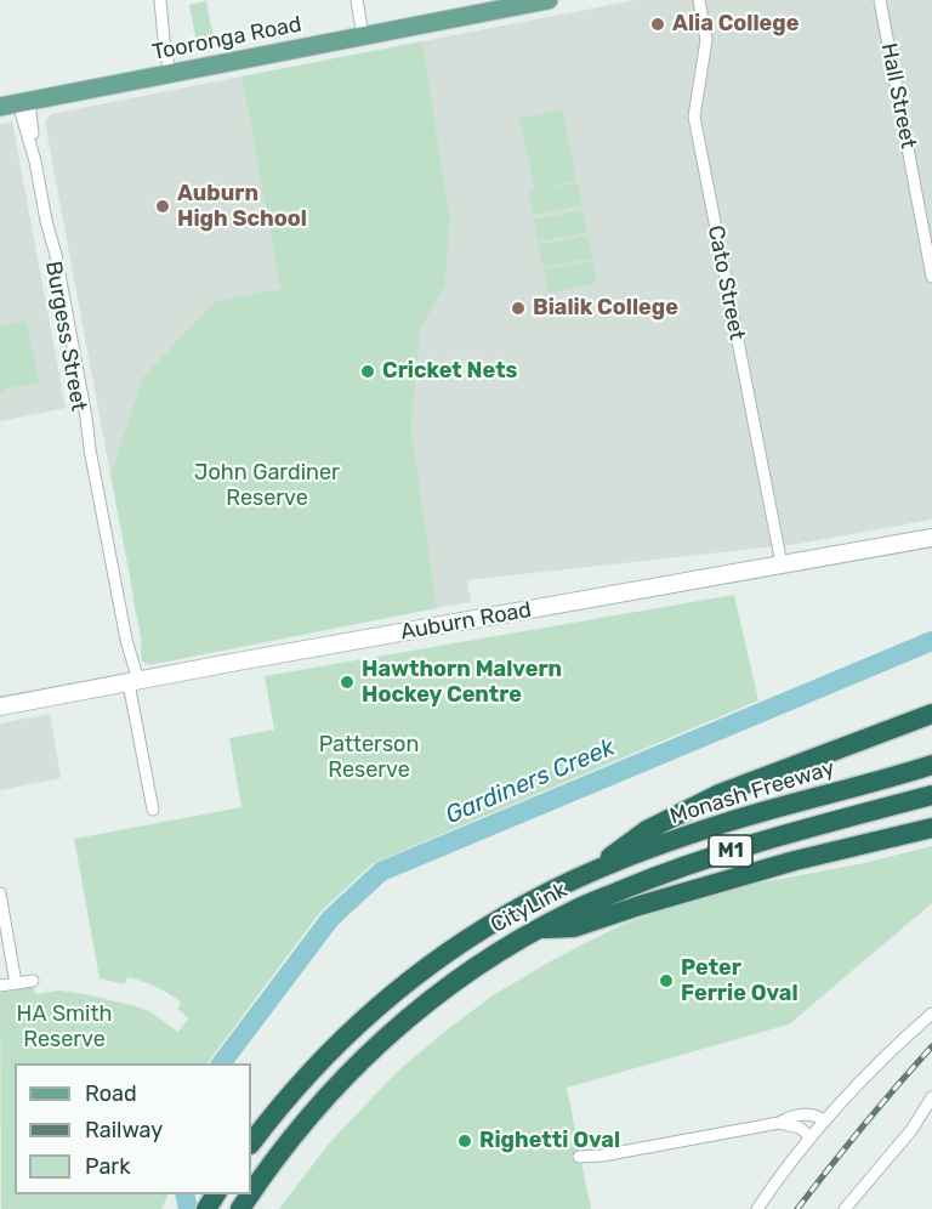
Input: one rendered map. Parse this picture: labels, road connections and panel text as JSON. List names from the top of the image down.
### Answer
{
  "streets": {
    "highway": ["Monash Freeway", "M1", "CityLink"],
    "main road": ["Tooronga Road", "Auburn Road"],
    "street": ["Hall Street", "Cato Street", "Burgess Street"]
  },
  "crossings": [
    ["Tooronga Road", "Burgess Street"],
    ["Cato Street", "Auburn Road"],
    ["Burgess Street", "Auburn Road"],
    ["Monash Freeway", "CityLink"]
  ],
  "water": ["Gardiners Creek"],
  "parks": ["John Gardiner Reserve", "Patterson Reserve", "HA Smith Reserve"],
  "places": [
    "Alia College",
    "Auburn High School",
    "Bialik College",
    "Cricket Nets",
    "Hawthorn Malvern Hockey Centre",
    "Peter Ferrie Oval",
    "Righetti Oval"
  ],
  "legend": ["Road", "Railway", "Park"]
}
